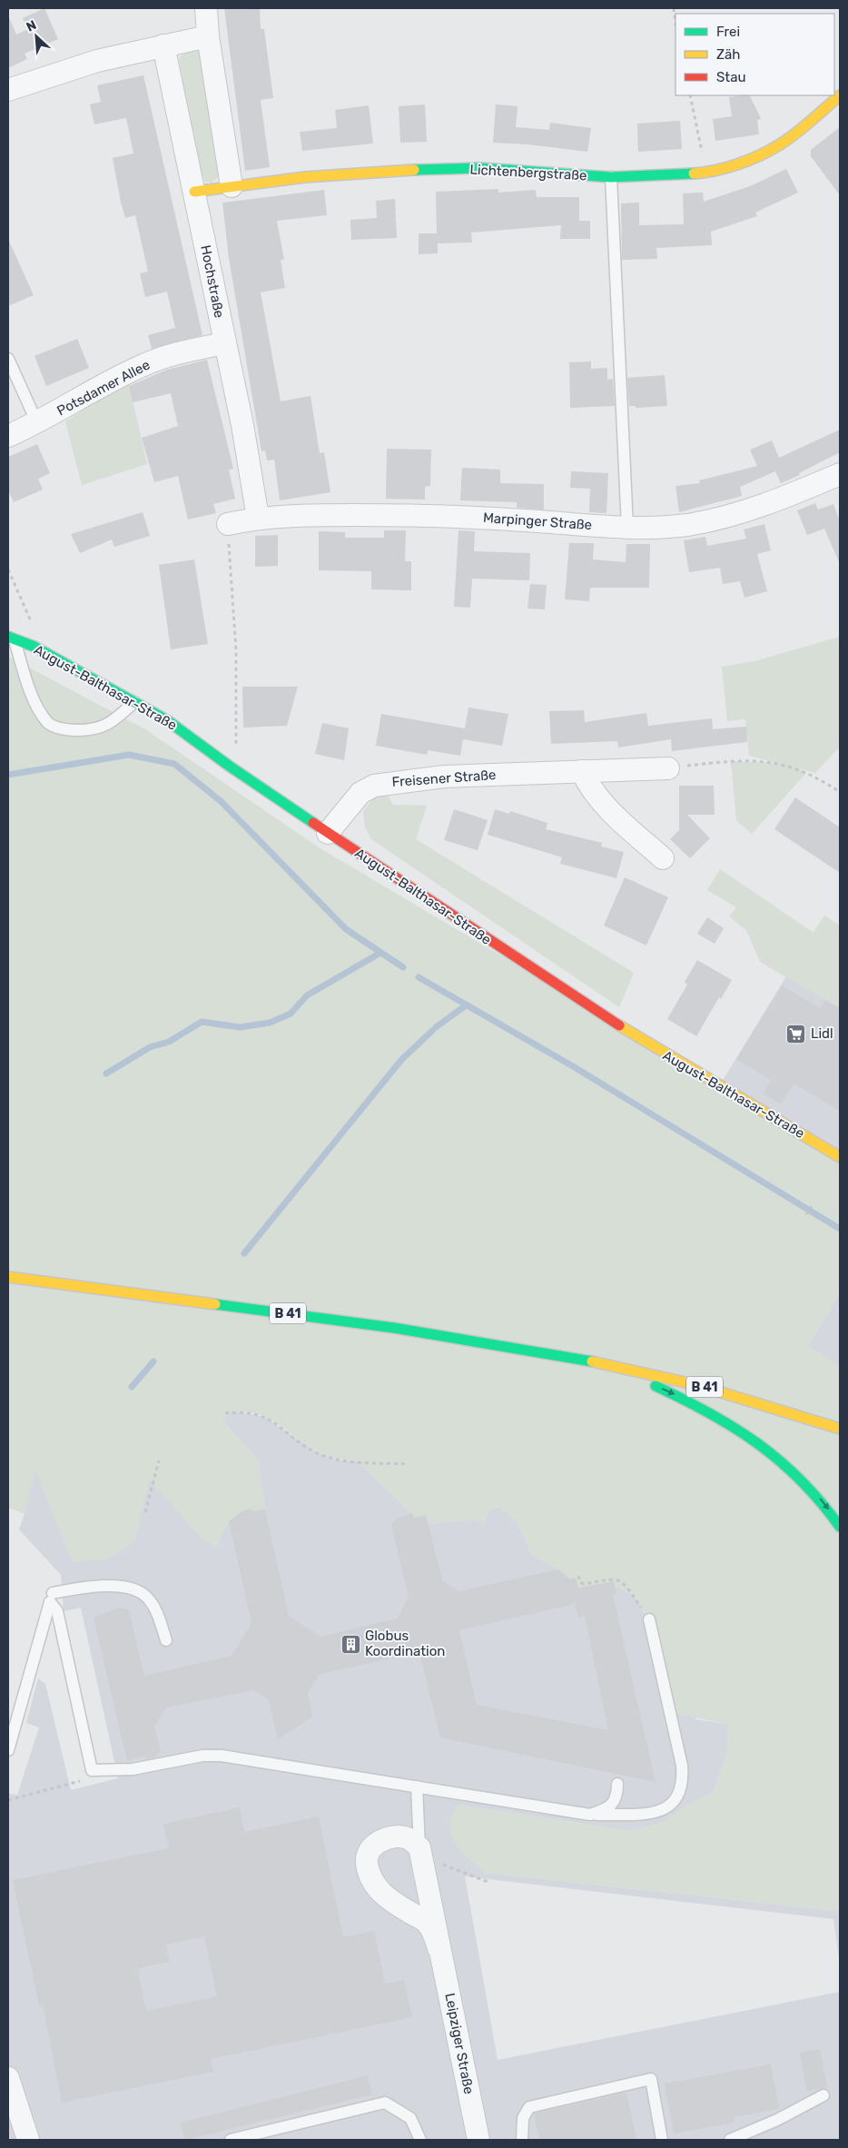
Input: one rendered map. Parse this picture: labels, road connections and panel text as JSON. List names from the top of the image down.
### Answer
{
  "streets": {
    "main road": ["Lichtenbergstraße", "August-Balthasar-Straße", "B 41"],
    "street": [
      "Hochstraße",
      "Potsdamer Allee",
      "Marpinger Straße",
      "Freisener Straße",
      "Leipziger Straße"
    ]
  },
  "crossings": [
    ["Lichtenbergstraße", "Hochstraße"],
    ["Hochstraße", "Potsdamer Allee"],
    ["Hochstraße", "Marpinger Straße"],
    ["August-Balthasar-Straße", "Freisener Straße"]
  ],
  "places": {
    "supermarket": ["Lidl"],
    "building": ["Globus Koordination"]
  },
  "legend": ["Frei", "Zäh", "Stau"],
  "north": "top left"
}
